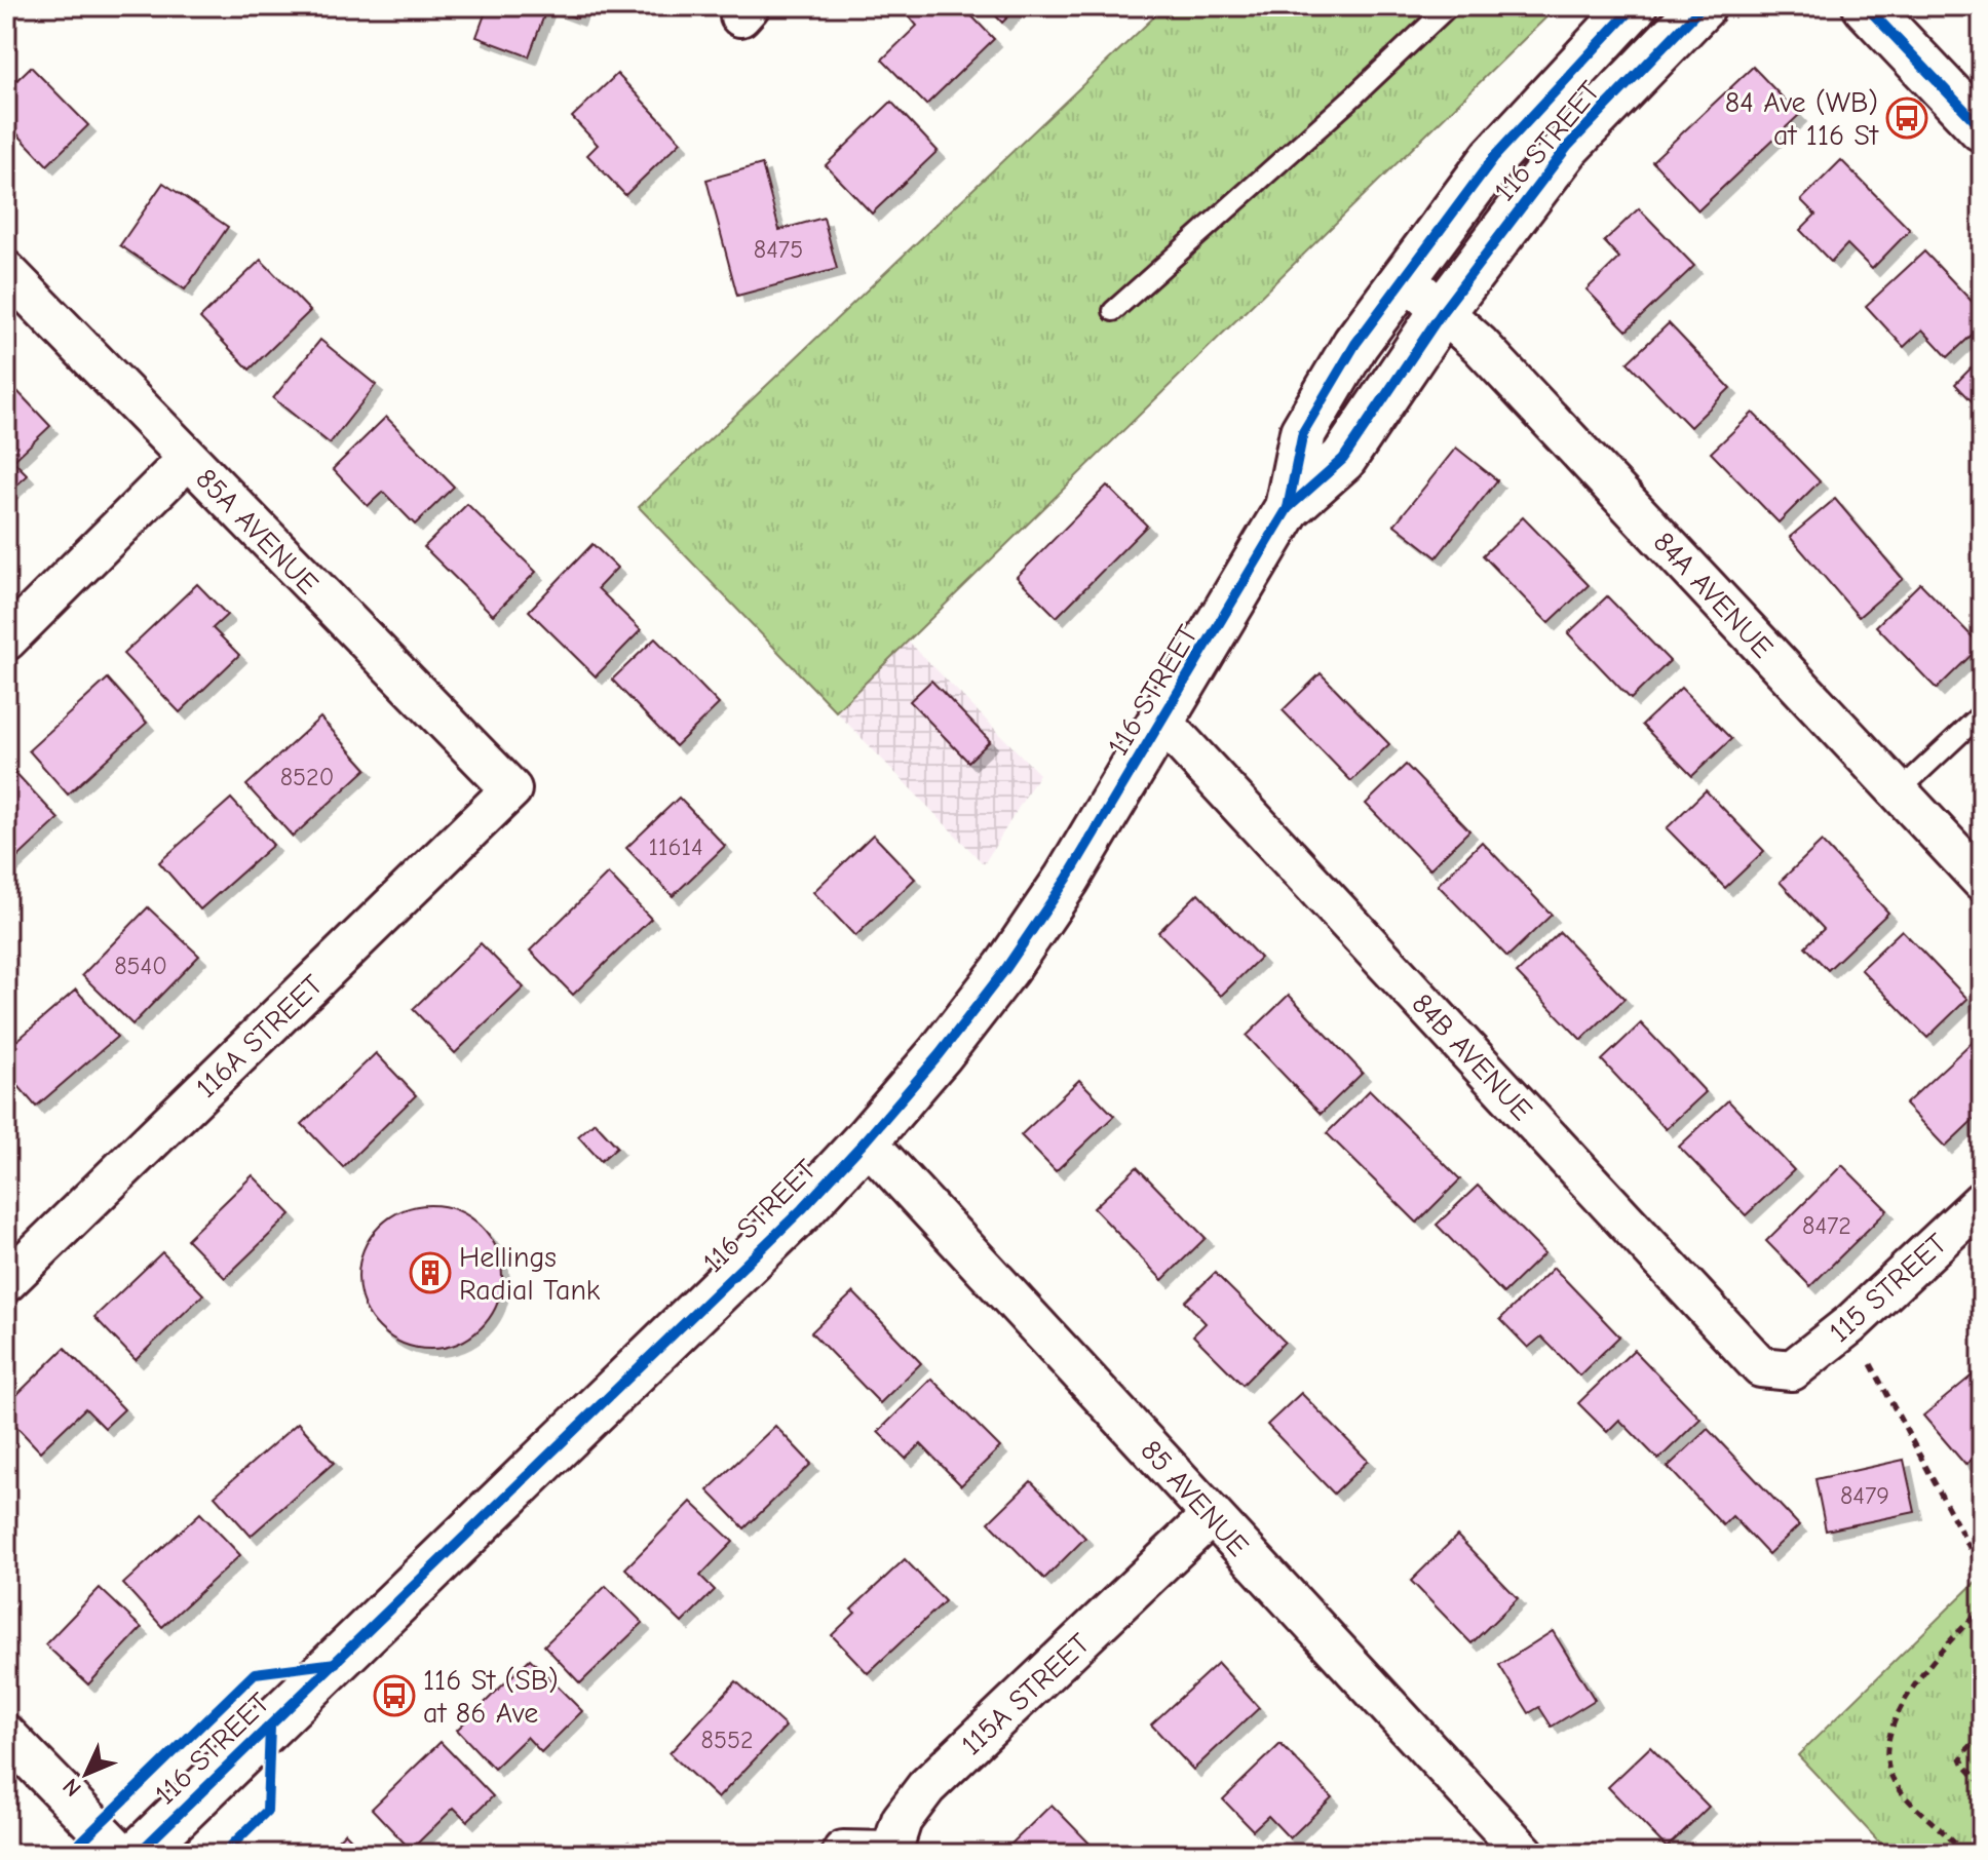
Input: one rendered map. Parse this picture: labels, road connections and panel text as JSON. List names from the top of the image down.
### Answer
{
  "streets": {
    "street": [
      "116 STREET",
      "85A AVENUE",
      "84A AVENUE",
      "116A STREET",
      "84B AVENUE",
      "115 STREET",
      "85 AVENUE",
      "115A STREET"
    ]
  },
  "crossings": [
    ["116 STREET", "84A AVENUE"],
    ["116 STREET", "84B AVENUE"],
    ["116 STREET", "85 AVENUE"],
    ["85A AVENUE", "116A STREET"],
    ["84B AVENUE", "115 STREET"],
    ["85 AVENUE", "115A STREET"]
  ],
  "places": {
    "bus stop": ["84 Ave (WB) at 116 St", "116 St (SB) at 86 Ave"],
    "building": ["Hellings Radial Tank"]
  },
  "house_numbers": [
    "8475",
    "8520",
    "11614",
    "8540",
    "8472",
    "8479",
    "8552"
  ],
  "north": "bottom left"
}
